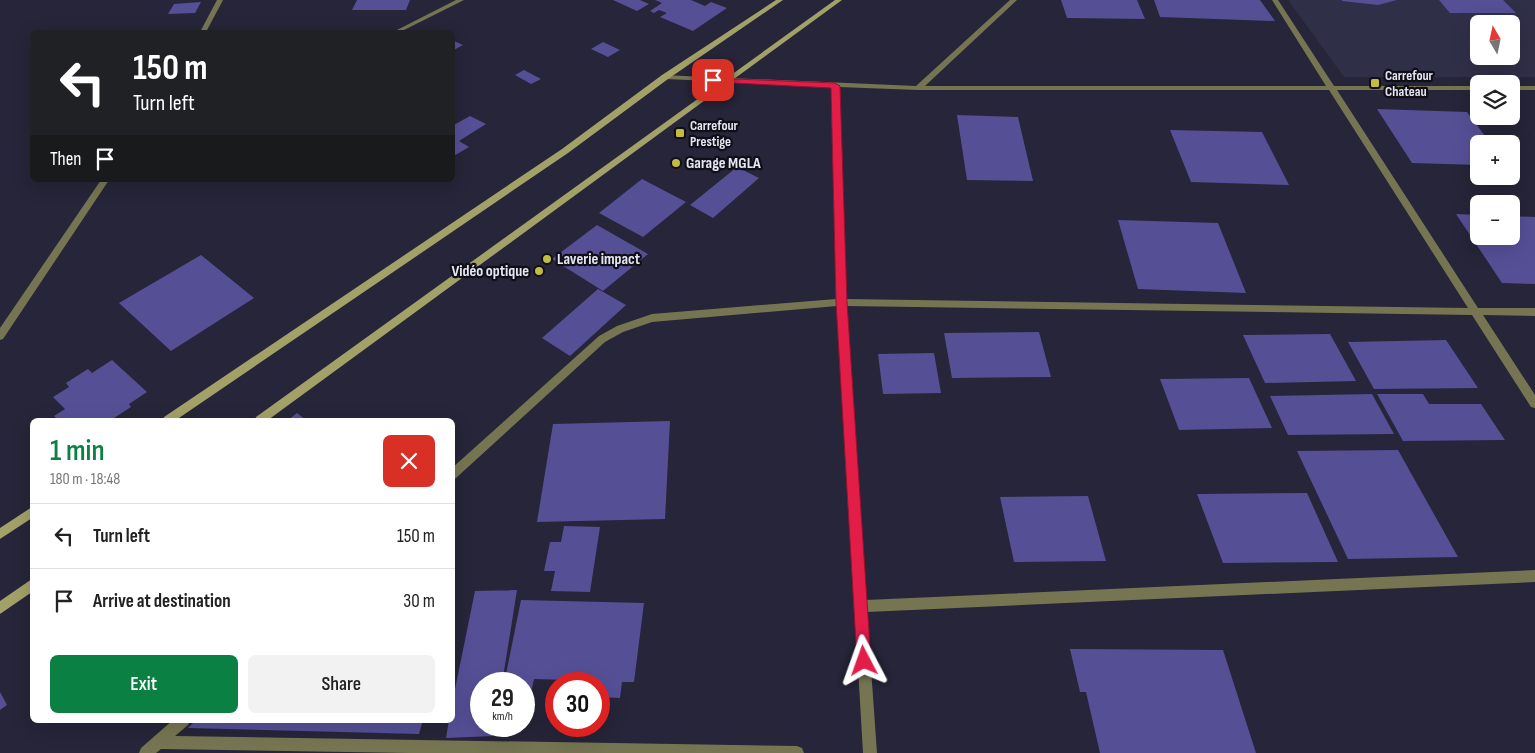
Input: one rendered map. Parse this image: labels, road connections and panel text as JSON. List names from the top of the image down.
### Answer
{
  "places": {
    "transit": ["Carrefour Chateau", "Carrefour Prestige"],
    "other": ["Garage MGLA", "Laverie impact", "Vidéo optique"]
  },
  "north": "top",
  "page": {
    "map_buttons": ["+", "−"],
    "turn": ["150 m", "Turn left"],
    "then": "Then",
    "heading": ["1 min", "180 m · 18:48"],
    "list": [
      {
        "name": "Turn left",
        "value": "150 m"
      },
      {
        "name": "Arrive at destination",
        "value": "30 m"
      }
    ],
    "buttons": ["Exit", "Share"],
    "speed": "29 km/h",
    "limit": "30"
  }
}
